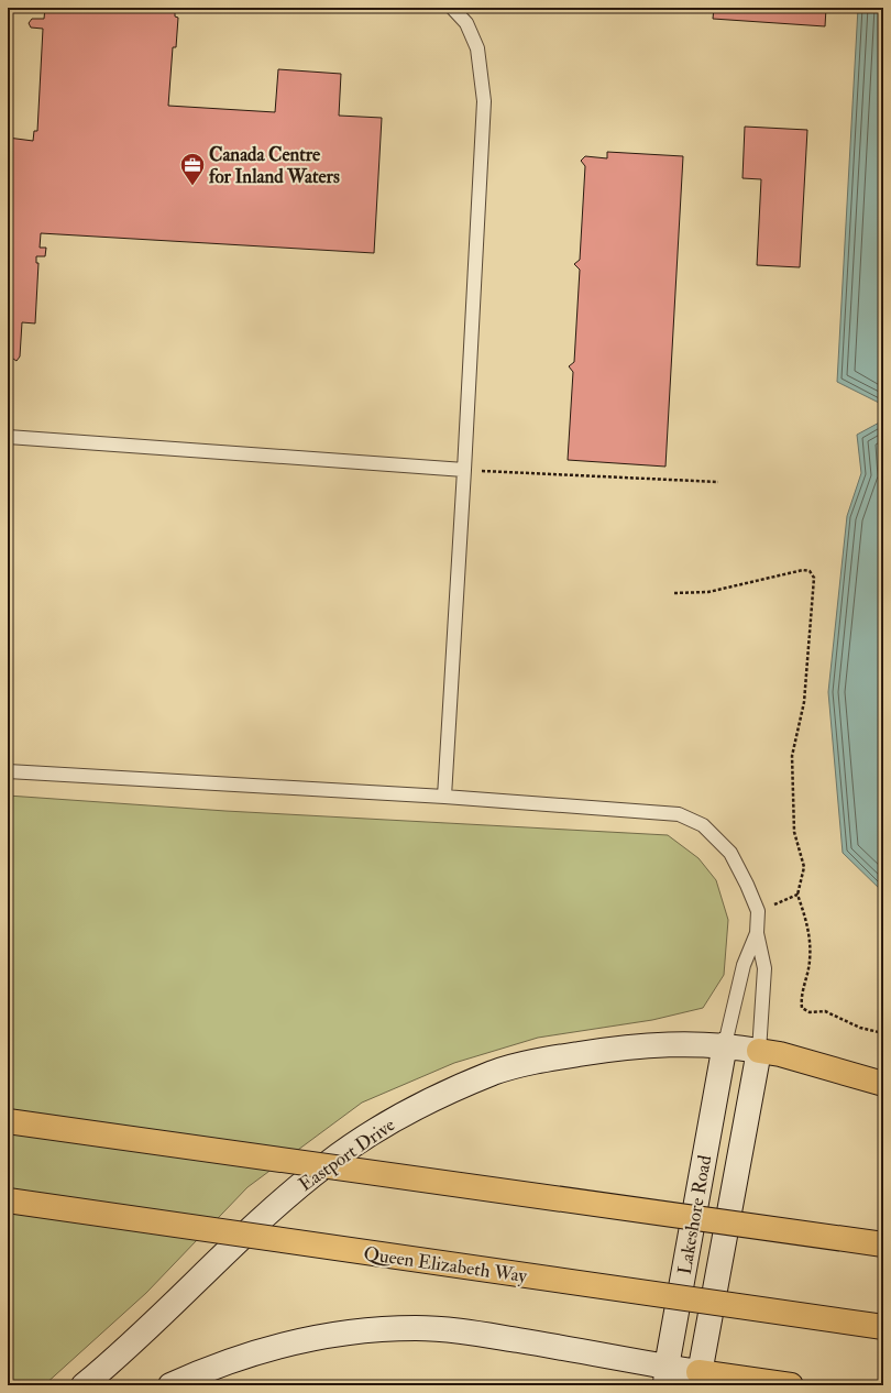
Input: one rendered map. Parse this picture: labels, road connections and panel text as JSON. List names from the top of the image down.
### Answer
{
  "streets": {
    "highway": ["Queen Elizabeth Way"],
    "main road": ["Eastport Drive", "Lakeshore Road"]
  },
  "crossings": [
    ["Eastport Drive", "Lakeshore Road"]
  ],
  "places": {
    "office": ["Canada Centre for Inland Waters"]
  }
}
